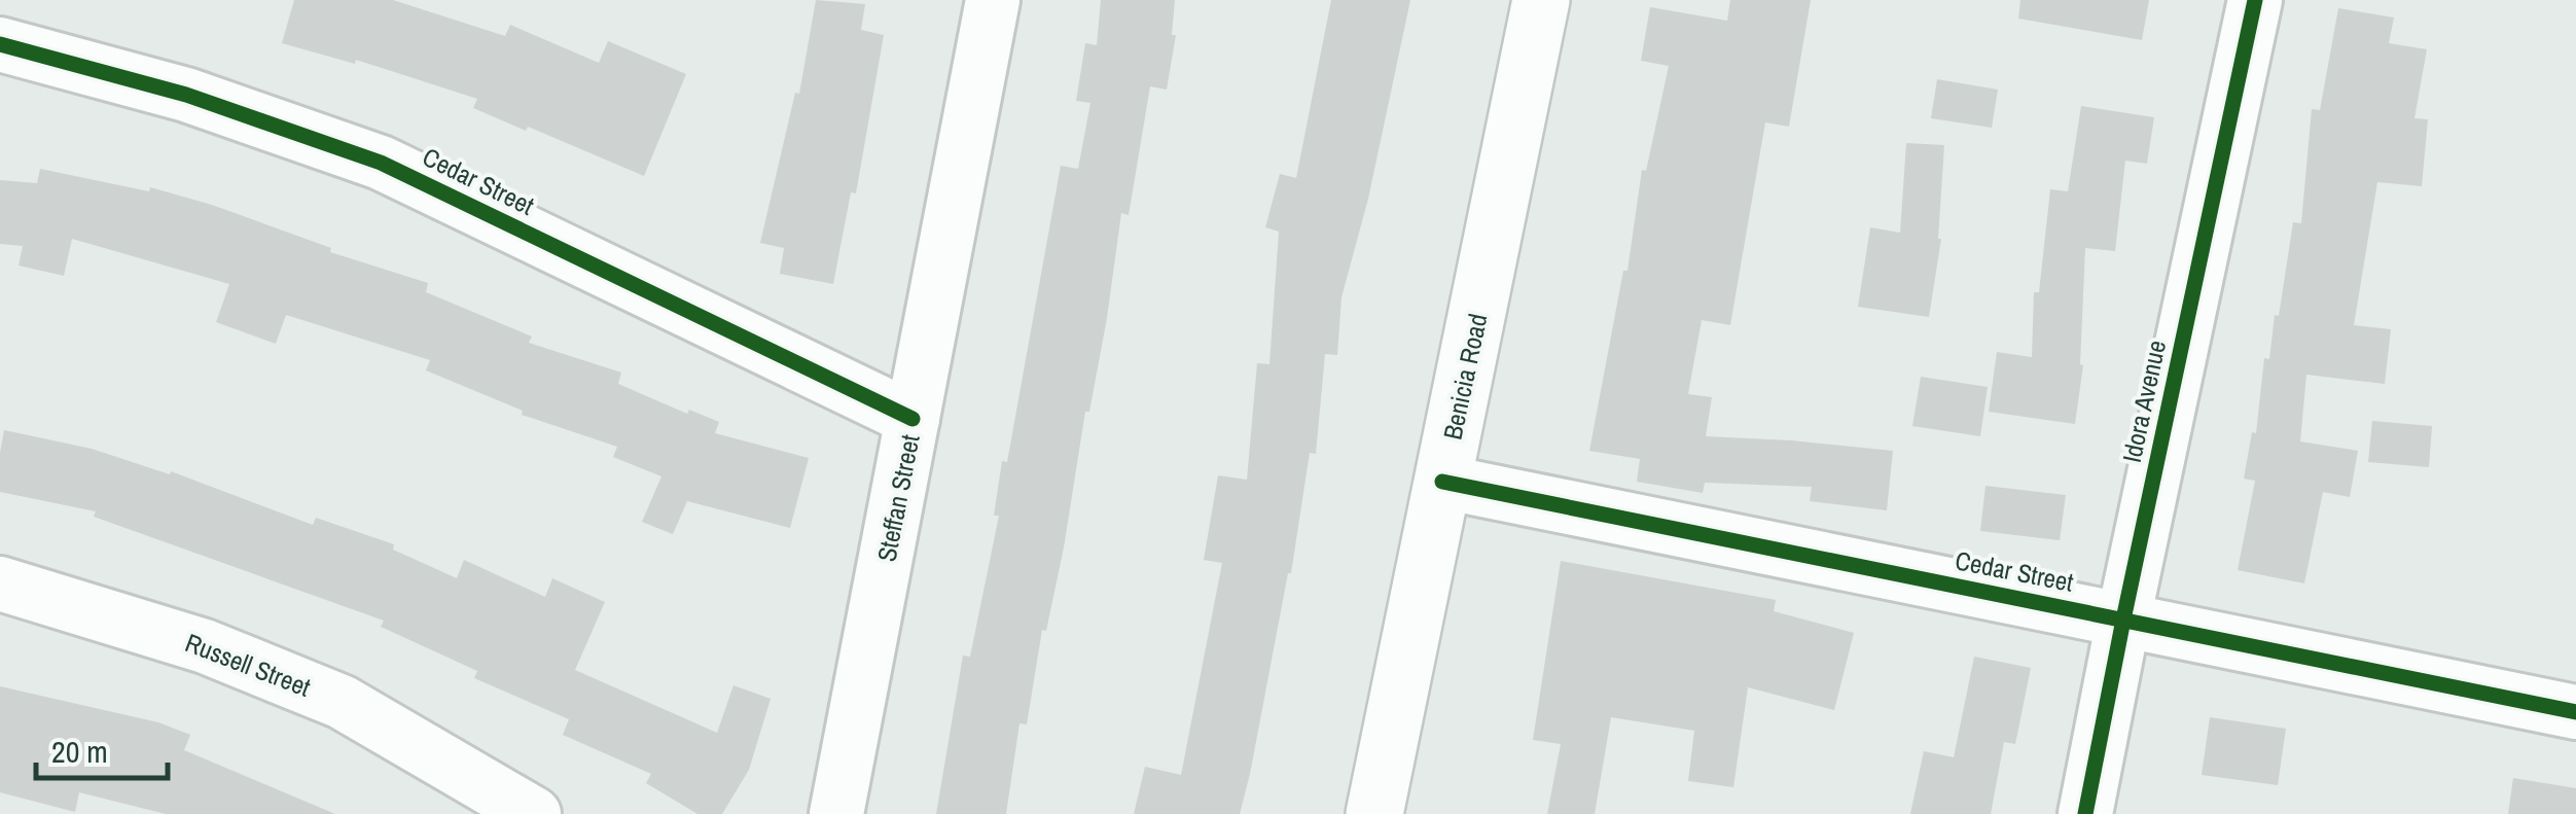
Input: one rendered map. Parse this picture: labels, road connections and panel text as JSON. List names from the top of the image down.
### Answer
{
  "streets": {
    "main road": ["Benicia Road"],
    "street": [
      "Cedar Street",
      "Idora Avenue",
      "Steffan Street",
      "Russell Street"
    ]
  },
  "crossings": [
    ["Cedar Street", "Benicia Road"],
    ["Cedar Street", "Idora Avenue"],
    ["Cedar Street", "Steffan Street"]
  ],
  "scale_bar": "20 m"
}
